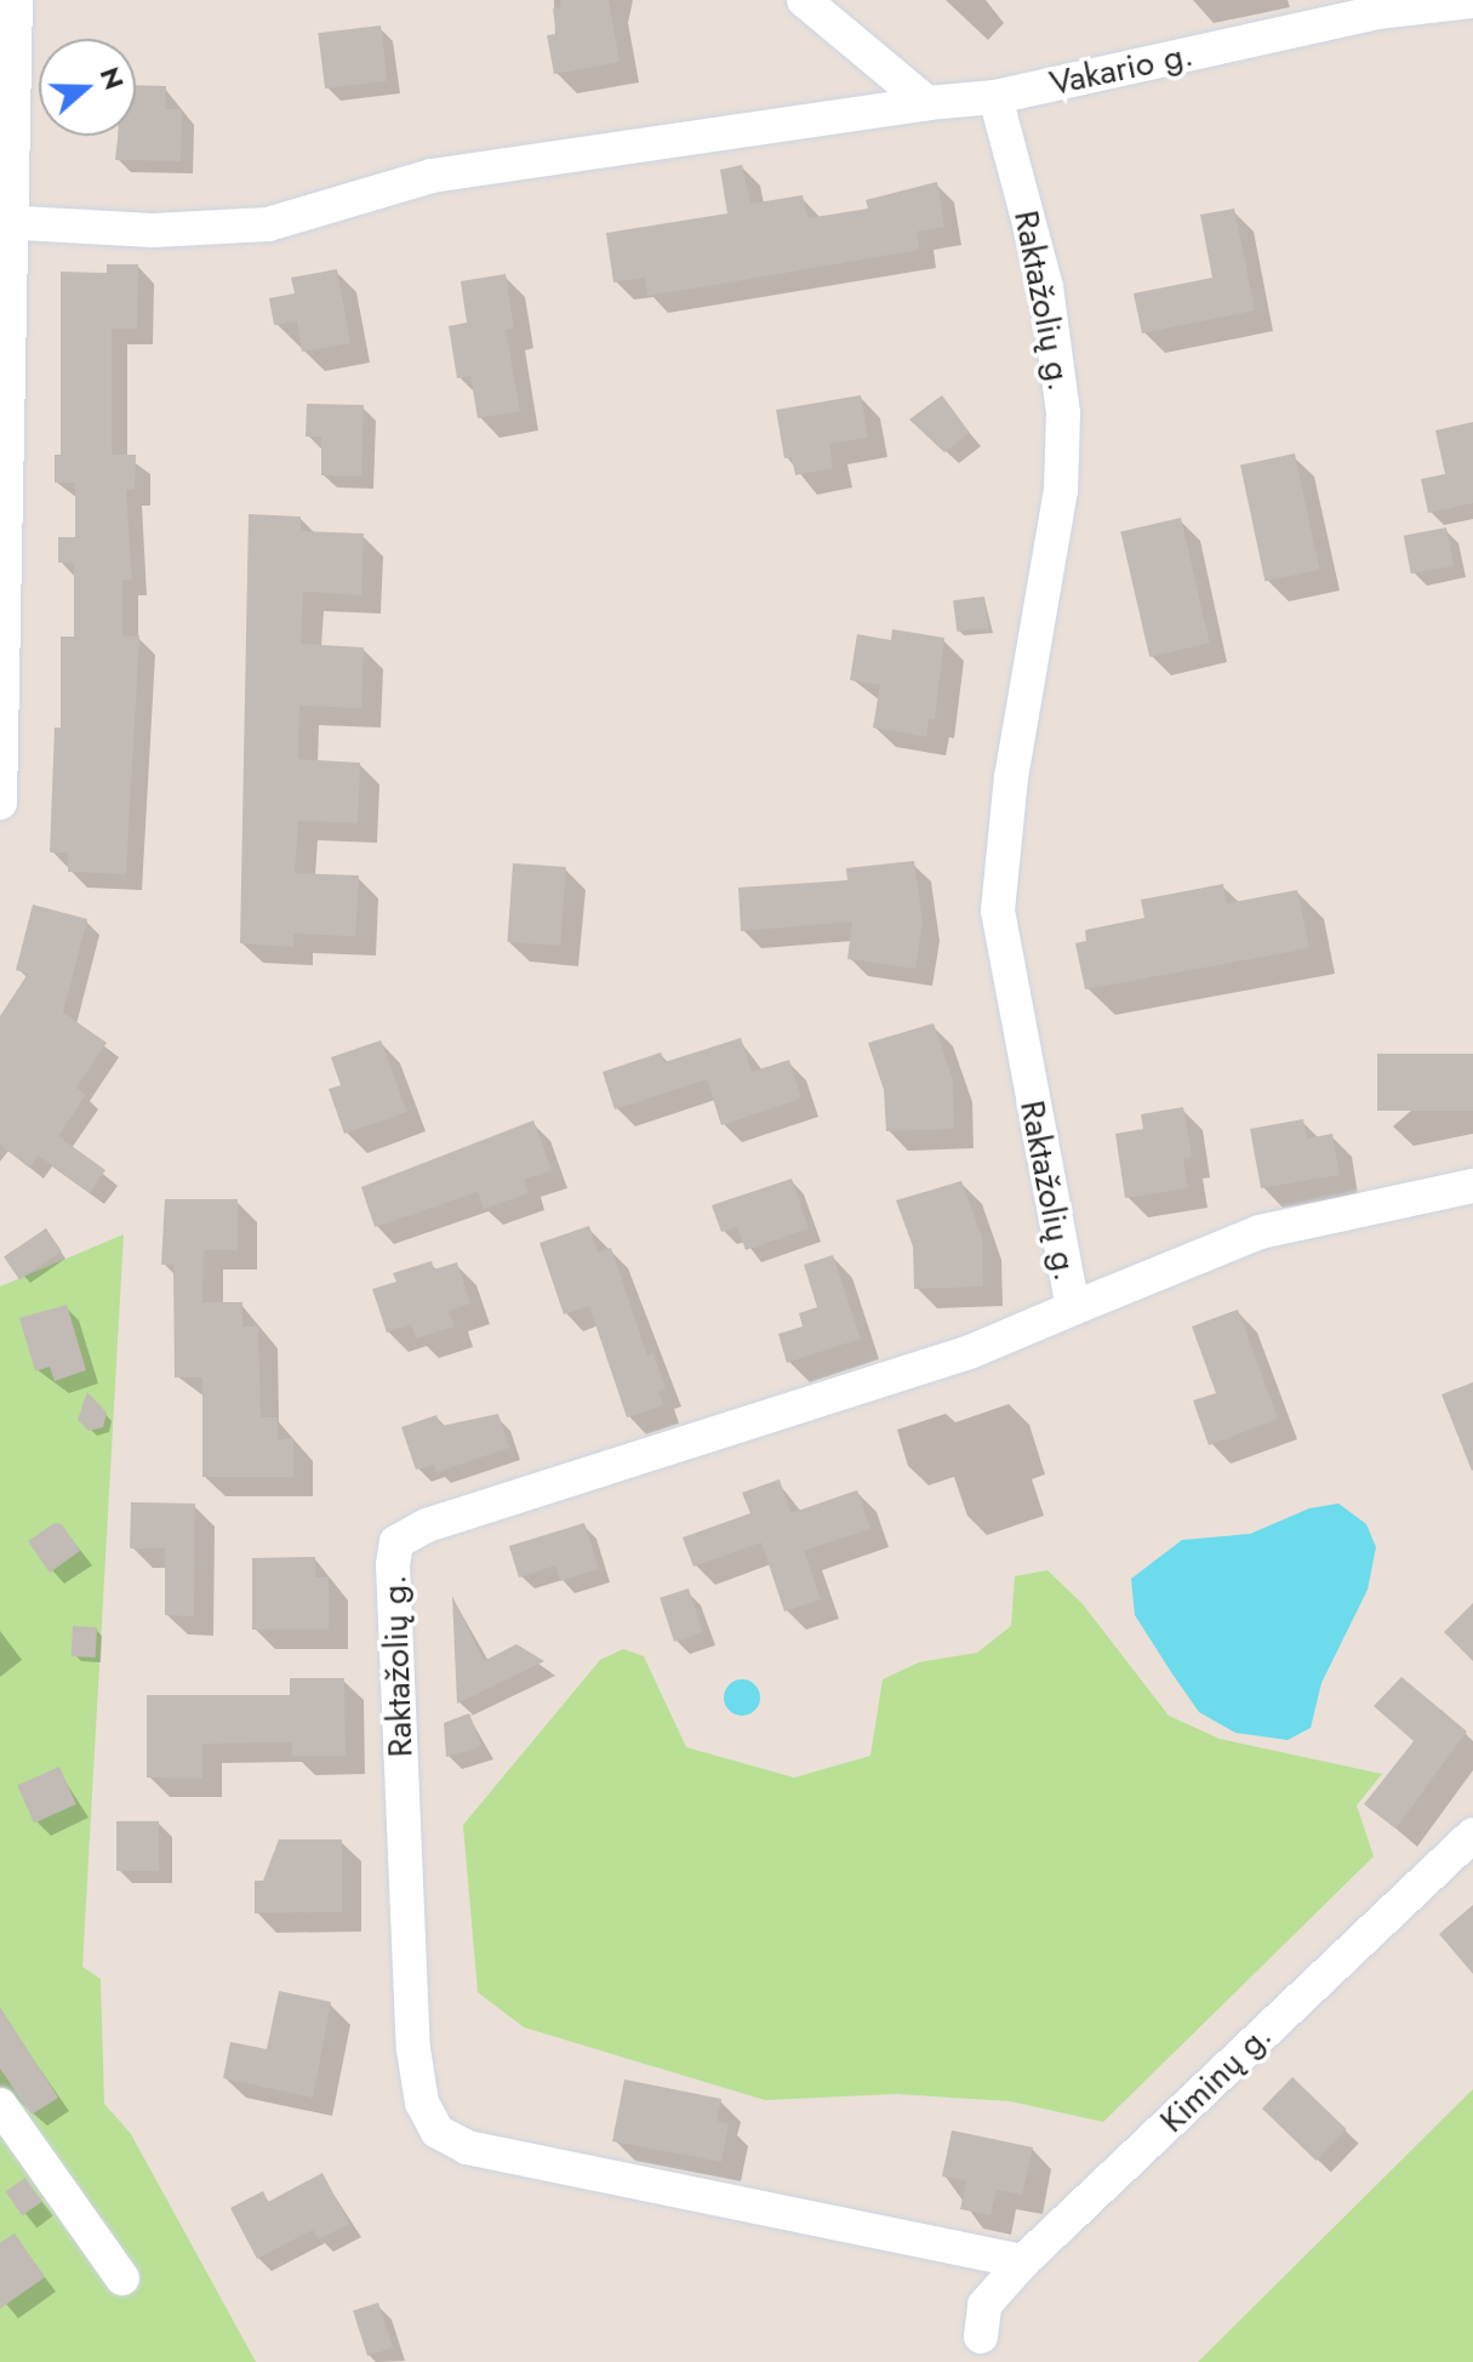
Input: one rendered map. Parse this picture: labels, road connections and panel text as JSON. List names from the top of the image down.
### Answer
{
  "streets": {
    "street": ["Vakario g.", "Raktažolių g.", "Kiminų g."]
  },
  "crossings": [
    ["Vakario g.", "Raktažolių g."],
    ["Raktažolių g.", "Kiminų g."]
  ],
  "north": "right"
}
